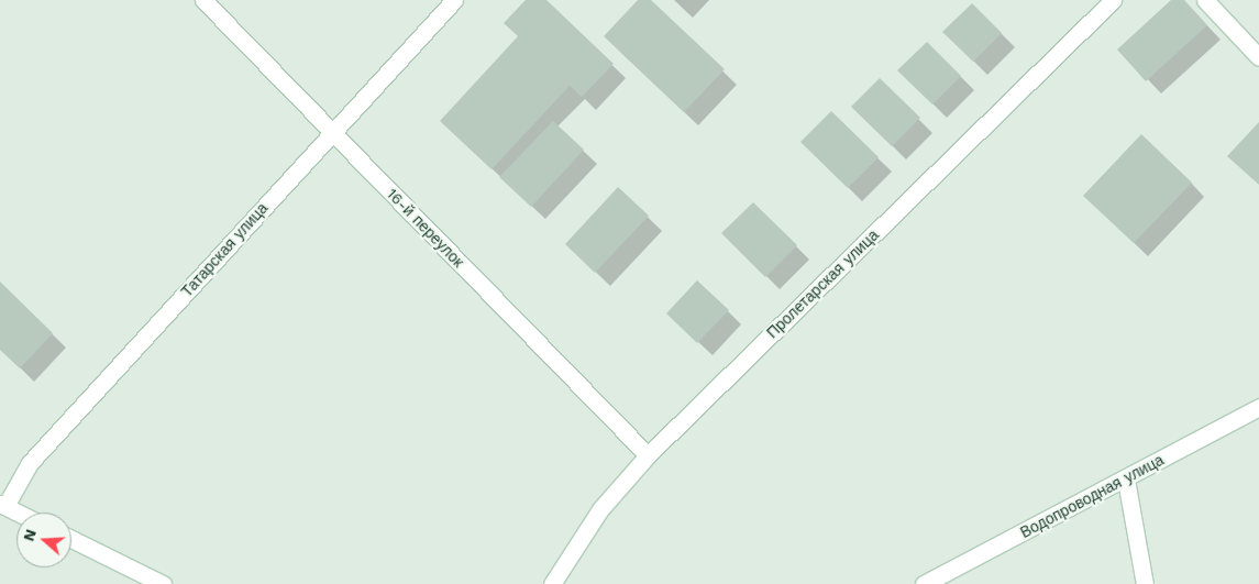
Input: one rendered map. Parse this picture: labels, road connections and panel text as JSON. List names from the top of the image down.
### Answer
{
  "streets": {
    "street": [
      "16-й переулок",
      "Татарская улица",
      "Пролетарская улица",
      "Водопроводная улица"
    ]
  },
  "crossings": [
    ["16-й переулок", "Татарская улица"],
    ["16-й переулок", "Пролетарская улица"]
  ],
  "north": "left"
}
